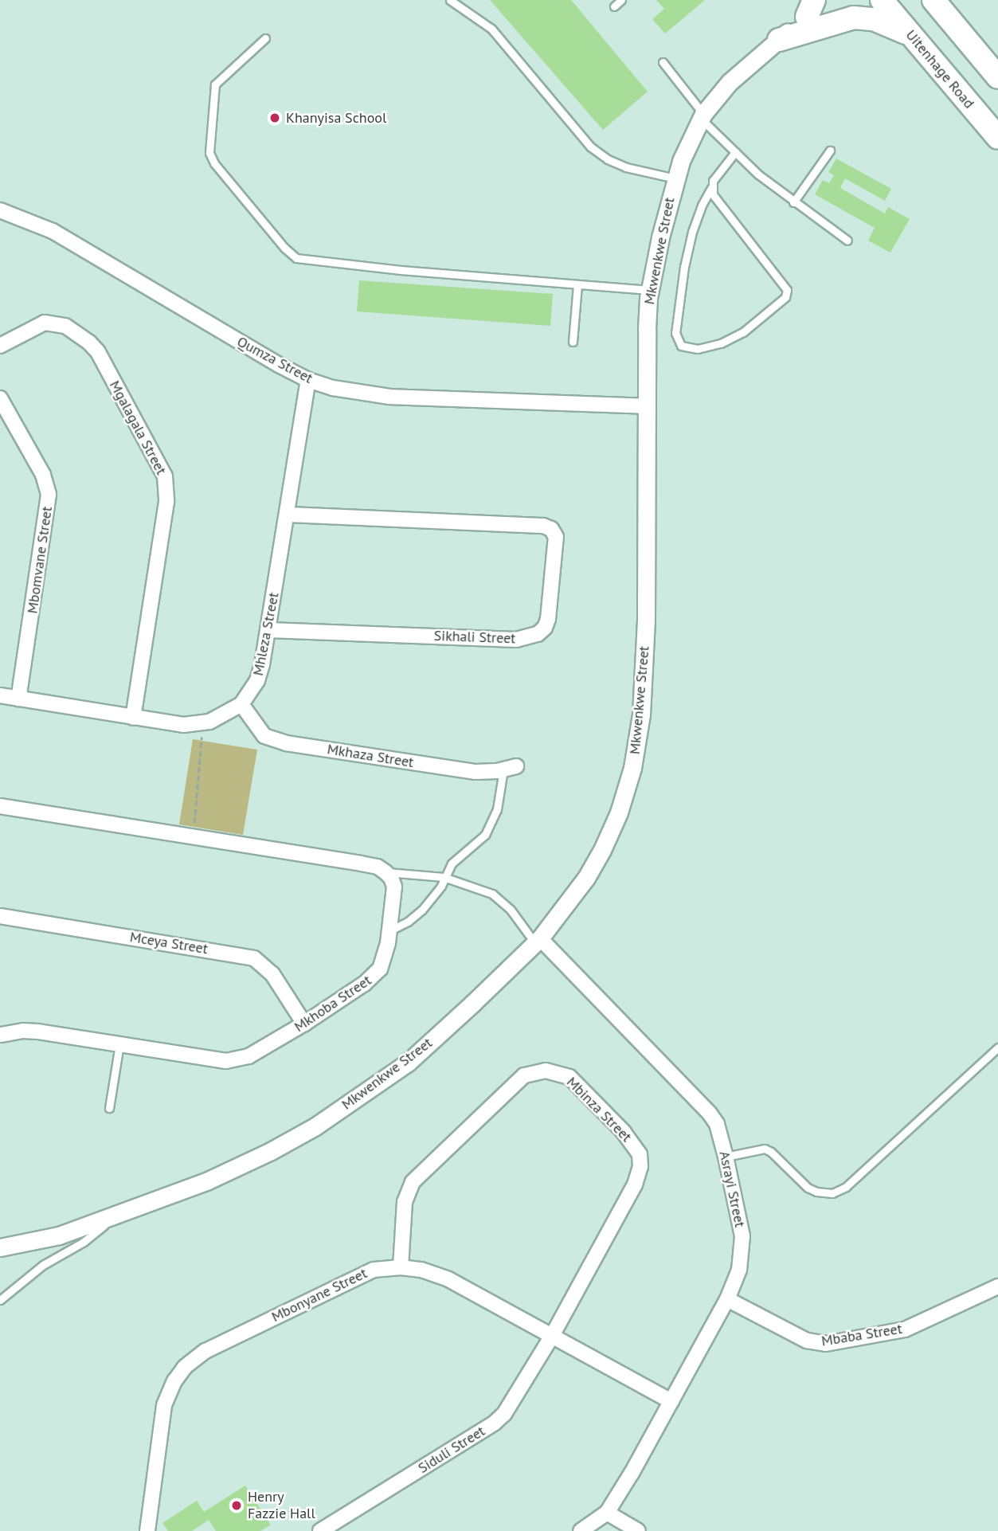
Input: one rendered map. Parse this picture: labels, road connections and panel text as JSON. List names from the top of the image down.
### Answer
{
  "streets": {
    "main road": ["Uitenhage Road"],
    "street": [
      "Mkwenkwe Street",
      "Qumza Street",
      "Mgalagala Street",
      "Mbomvane Street",
      "Mhleza Street",
      "Sikhali Street",
      "Mkhaza Street",
      "Mceya Street",
      "Mkhoba Street",
      "Mbinza Street",
      "Asrayi Street",
      "Mbonyane Street",
      "Mbaba Street",
      "Siduli Street"
    ]
  },
  "crossings": [
    ["Mkwenkwe Street", "Qumza Street"],
    ["Mkwenkwe Street", "Asrayi Street"],
    ["Qumza Street", "Mhleza Street"],
    ["Mgalagala Street", "Mhleza Street"],
    ["Mbomvane Street", "Mhleza Street"],
    ["Mhleza Street", "Sikhali Street"],
    ["Mhleza Street", "Mkhaza Street"],
    ["Mceya Street", "Mkhoba Street"],
    ["Mbinza Street", "Mbonyane Street"],
    ["Mbinza Street", "Siduli Street"],
    ["Asrayi Street", "Mbonyane Street"],
    ["Asrayi Street", "Mbaba Street"],
    ["Mbonyane Street", "Siduli Street"]
  ],
  "places": ["Khanyisa School", "Henry Fazzie Hall"]
}
